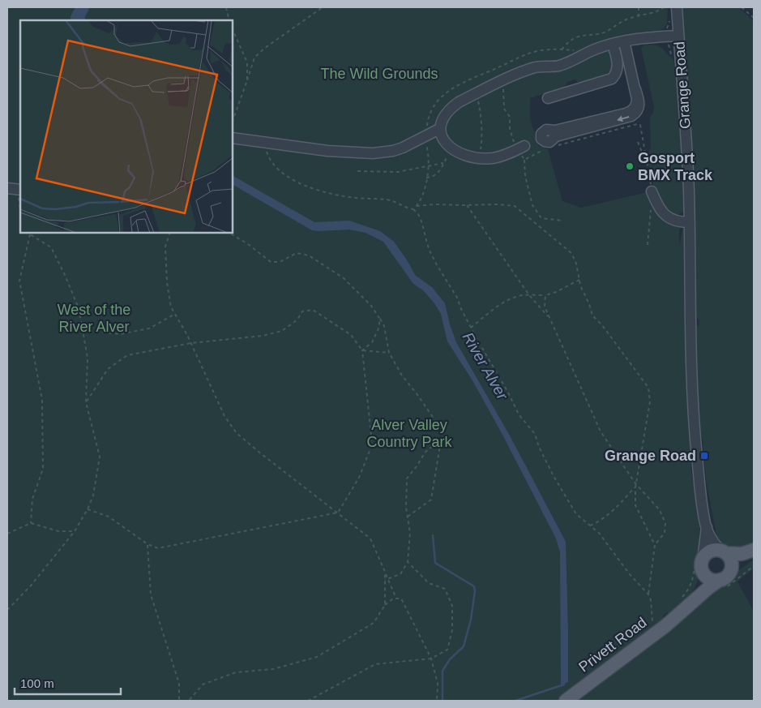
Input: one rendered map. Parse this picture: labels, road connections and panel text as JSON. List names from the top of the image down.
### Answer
{
  "streets": {
    "main road": ["Privett Road"],
    "street": ["Grange Road"]
  },
  "crossings": [
    ["Grange Road", "Privett Road"]
  ],
  "water": ["River Alver"],
  "parks": ["The Wild Grounds", "West of the River Alver", "Alver Valley Country Park"],
  "places": {
    "other": ["Gosport BMX Track"],
    "transit": ["Grange Road"]
  },
  "scale_bar": "100 m"
}
